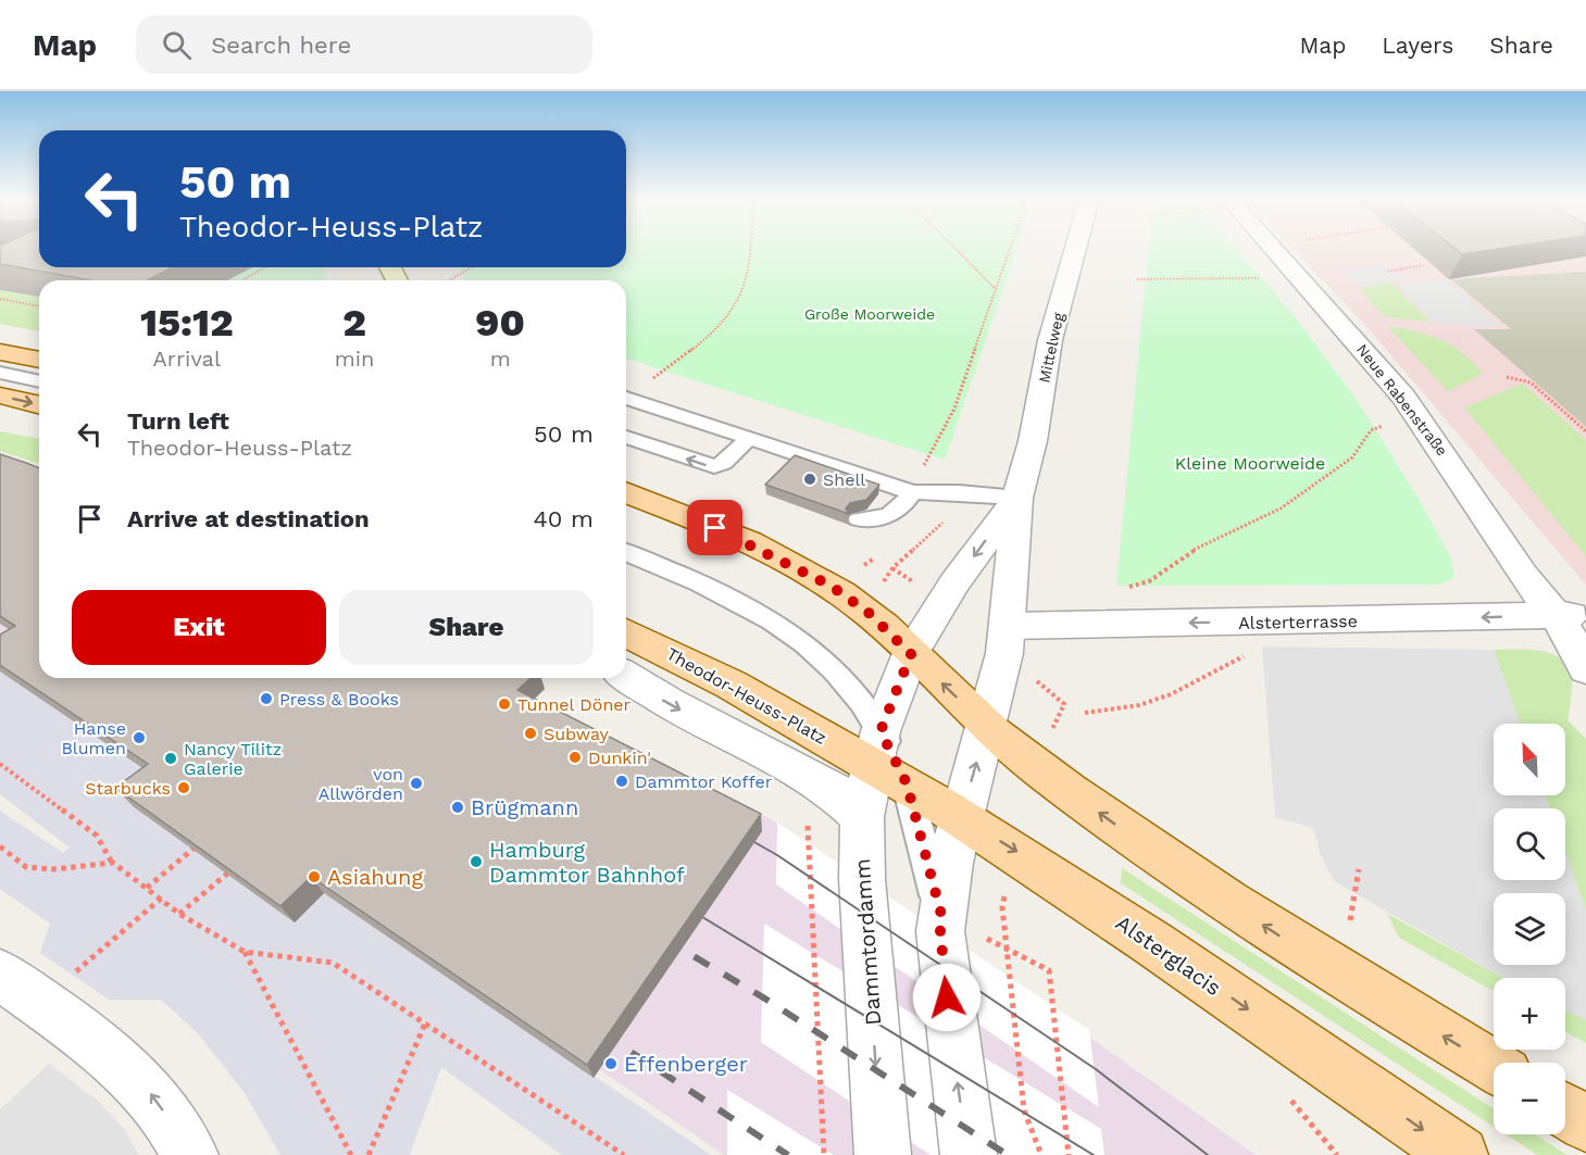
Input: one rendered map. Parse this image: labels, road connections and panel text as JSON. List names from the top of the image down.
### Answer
{
  "streets": {
    "main road": ["Theodor-Heuss-Platz", "Alsterglacis"],
    "street": [
      "Mittelweg",
      "Neue Rabenstraße",
      "Alsterterrasse",
      "Dammtordamm"
    ]
  },
  "crossings": [
    ["Mittelweg", "Alsterterrasse"],
    ["Mittelweg", "Dammtordamm"],
    ["Neue Rabenstraße", "Alsterterrasse"],
    ["Theodor-Heuss-Platz", "Dammtordamm"],
    ["Theodor-Heuss-Platz", "Alsterglacis"],
    ["Dammtordamm", "Alsterglacis"]
  ],
  "one_way": ["Alsterterrasse"],
  "parks": ["Große Moorweide", "Kleine Moorweide"],
  "places": [
    "Shell",
    "Press & Books",
    "Tunnel Döner",
    "Subway",
    "Hanse Blumen",
    "Dunkin'",
    "Nancy Tilitz Galerie",
    "Dammtor Koffer",
    "von Allwörden",
    "Starbucks",
    "Brügmann",
    "Hamburg Dammtor Bahnhof",
    "Asiahung",
    "Effenberger"
  ],
  "north": "top left",
  "page": {
    "header": "Map",
    "search": "Search here",
    "nav": ["Map", "Layers", "Share"],
    "turn": ["50 m", "Theodor-Heuss-Platz"],
    "eta": [
      "15:12",
      "Arrival",
      "2",
      "min",
      "90",
      "m"
    ],
    "list": [
      {
        "name": "Turn left",
        "note": "Theodor-Heuss-Platz",
        "value": "50 m"
      },
      {
        "name": "Arrive at destination",
        "value": "40 m"
      }
    ],
    "buttons": ["Exit", "Share"],
    "map_buttons": ["+", "−"]
  }
}
